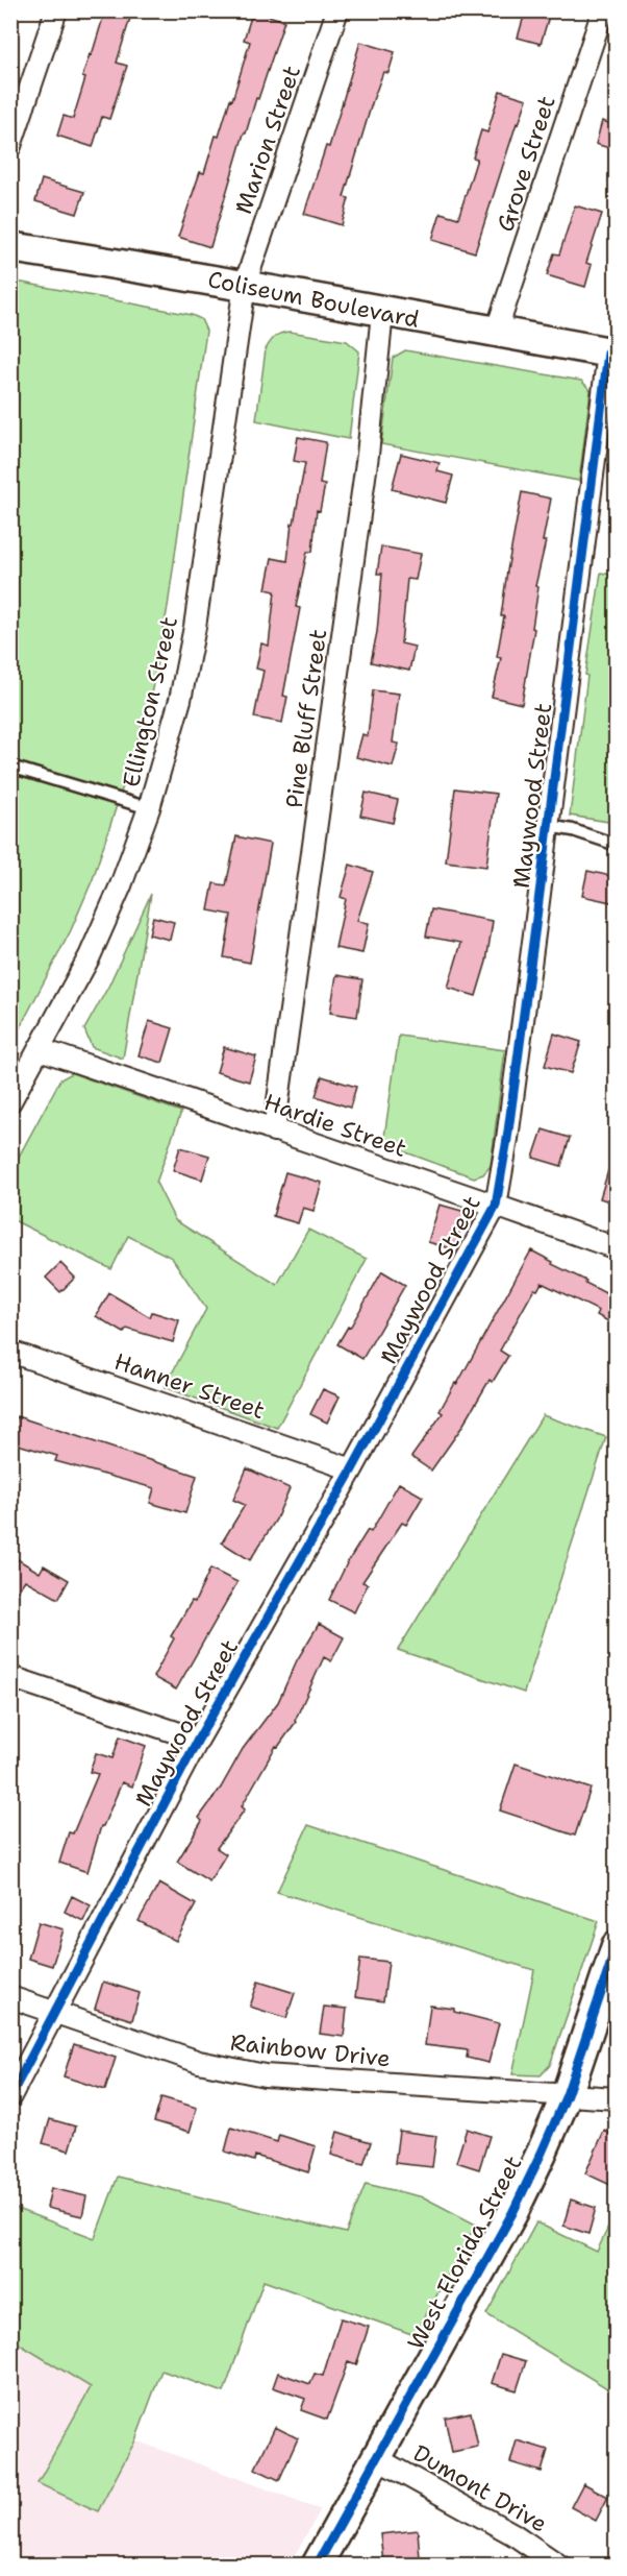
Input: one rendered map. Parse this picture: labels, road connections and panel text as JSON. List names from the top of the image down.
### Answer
{
  "streets": {
    "main road": ["Coliseum Boulevard", "West Florida Street"],
    "street": [
      "Marion Street",
      "Grove Street",
      "Ellington Street",
      "Pine Bluff Street",
      "Maywood Street",
      "Hardie Street",
      "Hanner Street",
      "Rainbow Drive",
      "Dumont Drive"
    ]
  },
  "crossings": [
    ["Marion Street", "Coliseum Boulevard"],
    ["Marion Street", "Ellington Street"],
    ["Grove Street", "Coliseum Boulevard"],
    ["Coliseum Boulevard", "Ellington Street"],
    ["Coliseum Boulevard", "Pine Bluff Street"],
    ["Coliseum Boulevard", "Maywood Street"],
    ["Ellington Street", "Hardie Street"],
    ["Pine Bluff Street", "Hardie Street"],
    ["Maywood Street", "Hardie Street"],
    ["Maywood Street", "Hanner Street"],
    ["Maywood Street", "Rainbow Drive"],
    ["Rainbow Drive", "West Florida Street"],
    ["West Florida Street", "Dumont Drive"]
  ]
}
